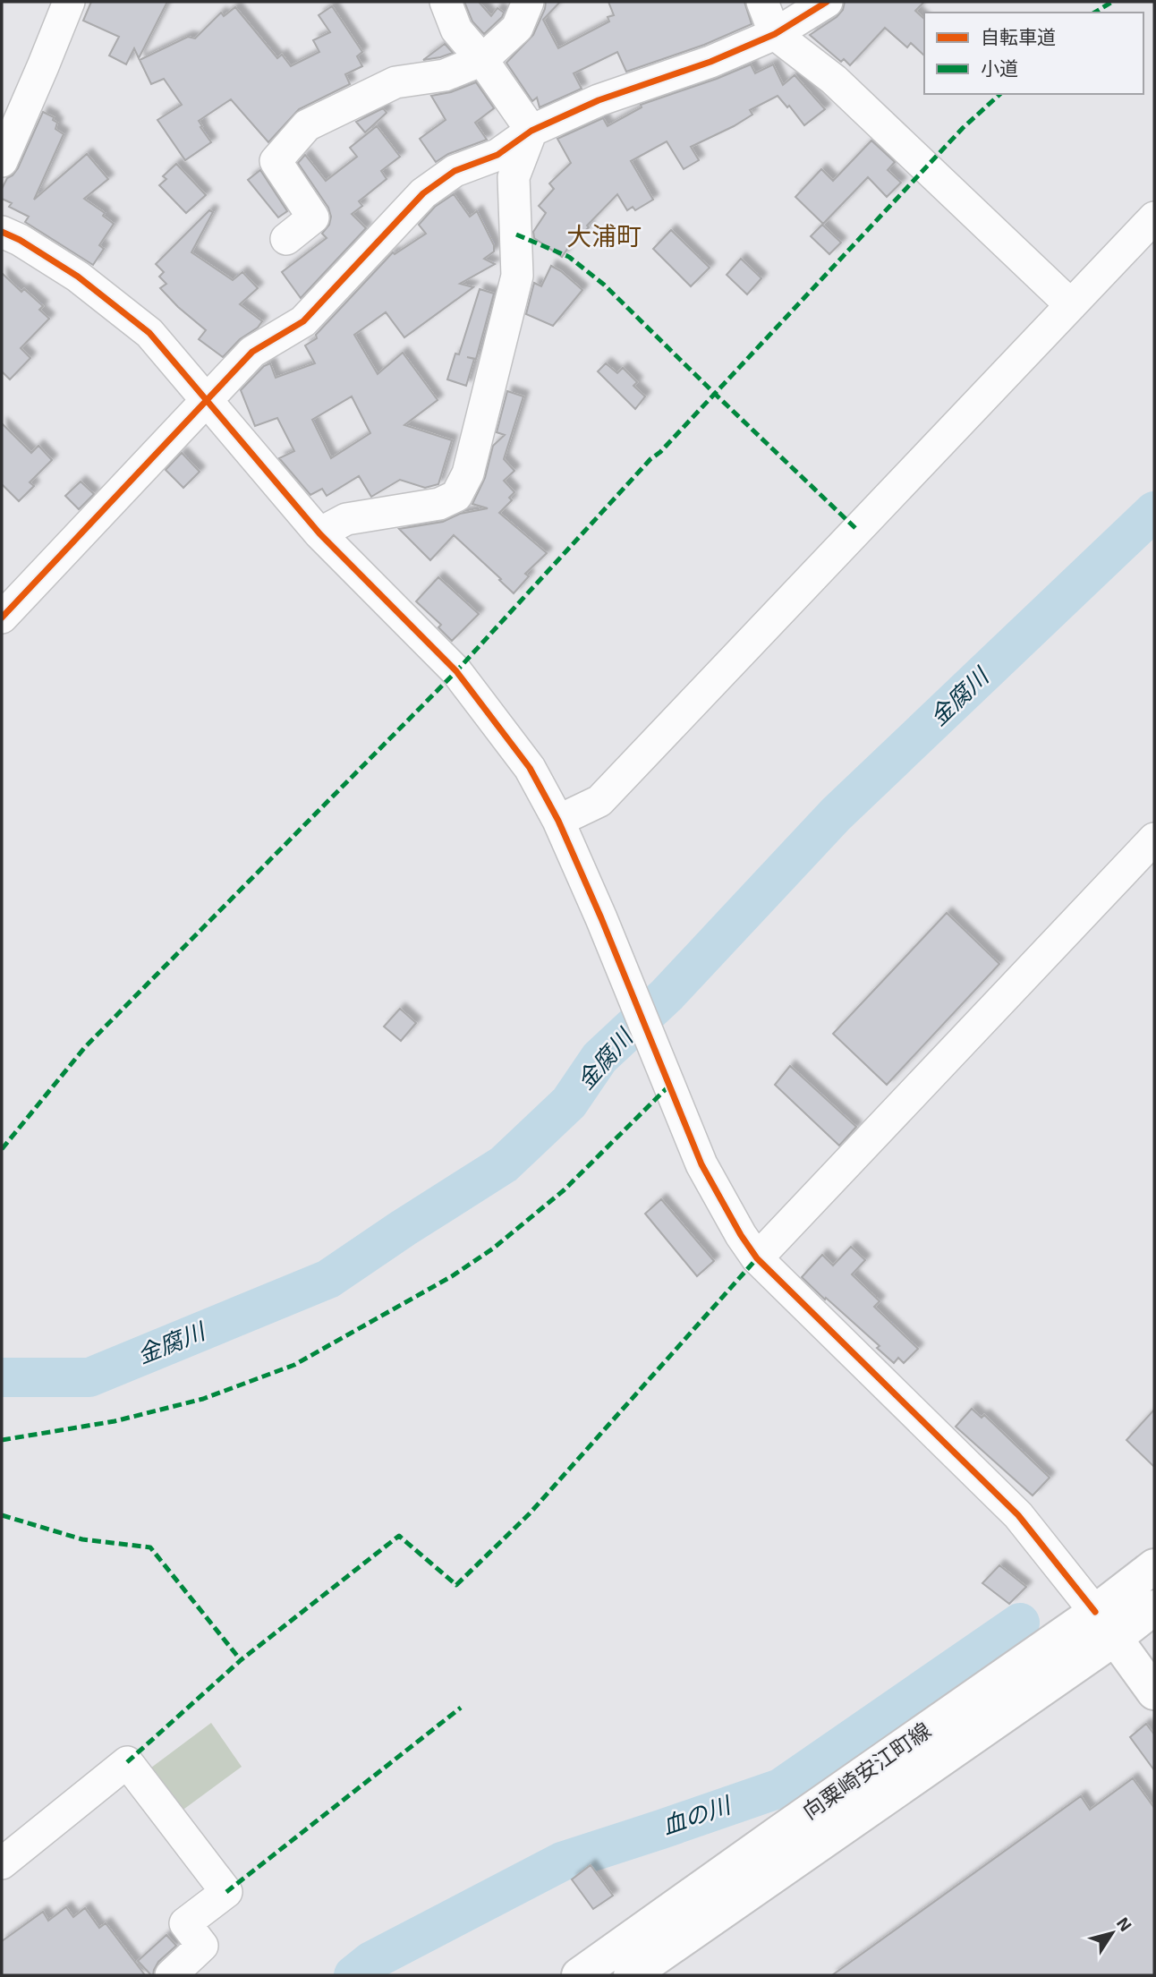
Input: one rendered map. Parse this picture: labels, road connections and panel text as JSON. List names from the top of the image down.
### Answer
{
  "streets": {
    "main road": ["向粟崎安江町線"]
  },
  "districts": ["大浦町"],
  "water": ["金腐川", "血の川"],
  "legend": ["自転車道", "小道"],
  "north": "top right"
}
